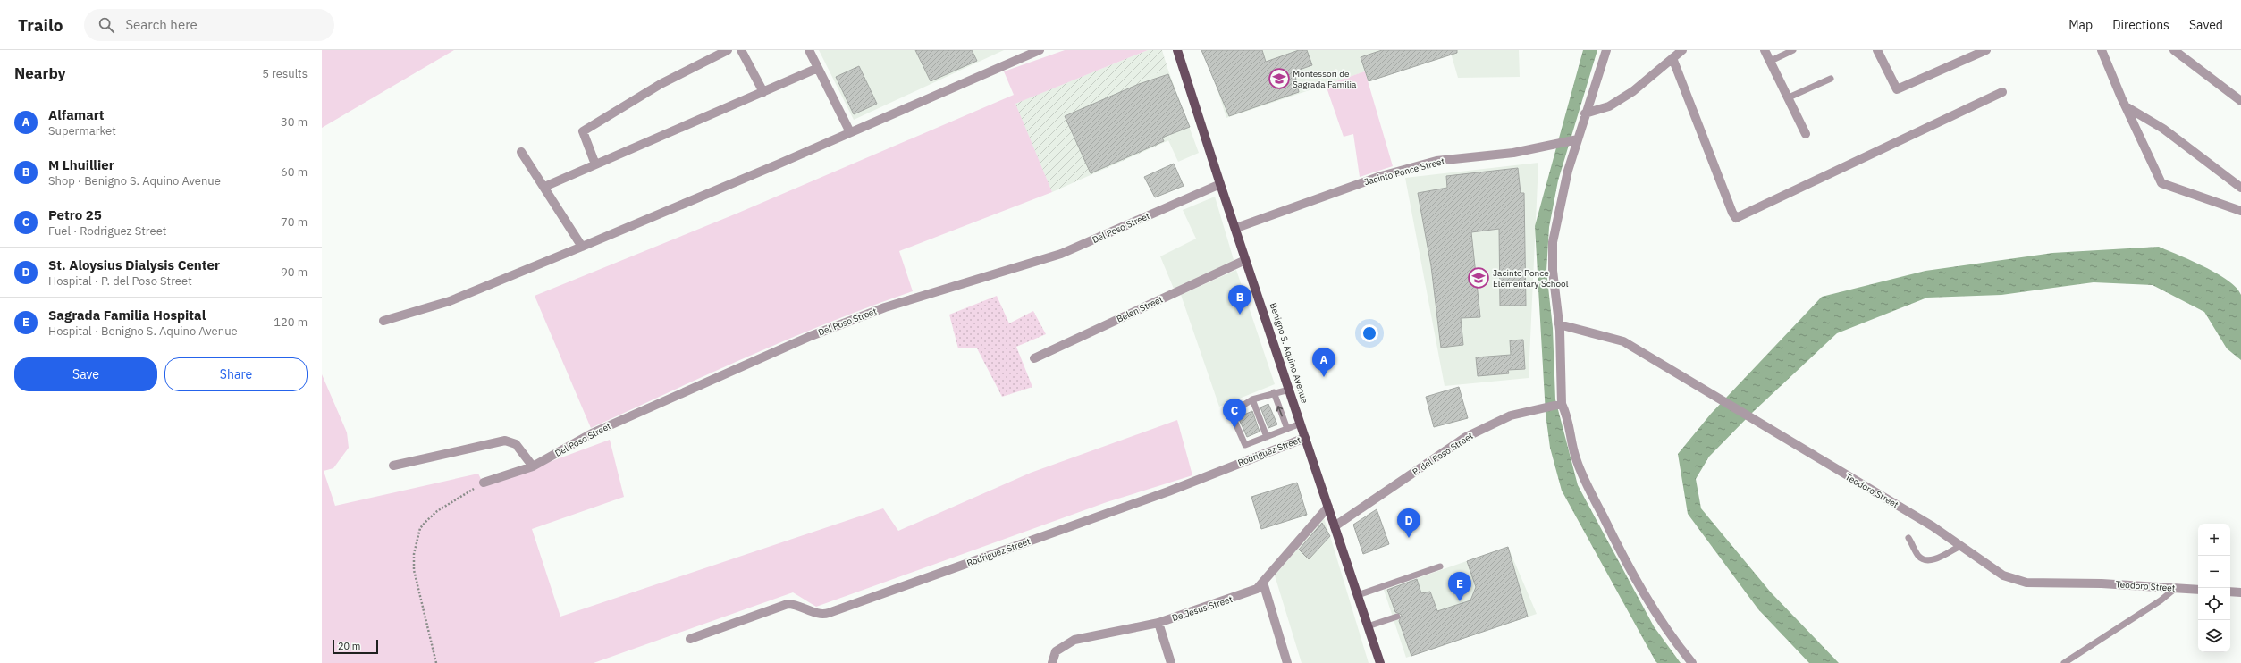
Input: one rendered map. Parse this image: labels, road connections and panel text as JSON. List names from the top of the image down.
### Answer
{
  "streets": {
    "main road": ["Benigno S. Aquino Avenue"],
    "street": [
      "Jacinto Ponce Street",
      "Del Poso Street",
      "Belen Street",
      "Rodriguez Street",
      "P. del Poso Street",
      "Teodoro Street",
      "De Jesus Street"
    ]
  },
  "crossings": [
    ["Jacinto Ponce Street", "Benigno S. Aquino Avenue"],
    ["Del Poso Street", "Benigno S. Aquino Avenue"],
    ["Belen Street", "Benigno S. Aquino Avenue"],
    ["Benigno S. Aquino Avenue", "Rodriguez Street"],
    ["Benigno S. Aquino Avenue", "P. del Poso Street"],
    ["Benigno S. Aquino Avenue", "De Jesus Street"]
  ],
  "places": {
    "school or university": ["Montessori de Sagrada Familia", "Jacinto Ponce Elementary School"]
  },
  "scale_bar": "20 m",
  "page": {
    "header": "Trailo",
    "search": "Search here",
    "nav": ["Map", "Directions", "Saved"],
    "heading": ["Nearby", "5 results"],
    "list": [
      {
        "mark": "A",
        "name": "Alfamart",
        "note": "Supermarket",
        "value": "30 m"
      },
      {
        "mark": "B",
        "name": "M Lhuillier",
        "note": "Shop · Benigno S. Aquino Avenue",
        "value": "60 m"
      },
      {
        "mark": "C",
        "name": "Petro 25",
        "note": "Fuel · Rodriguez Street",
        "value": "70 m"
      },
      {
        "mark": "D",
        "name": "St. Aloysius Dialysis Center",
        "note": "Hospital · P. del Poso Street",
        "value": "90 m"
      },
      {
        "mark": "E",
        "name": "Sagrada Familia Hospital",
        "note": "Hospital · Benigno S. Aquino Avenue",
        "value": "120 m"
      }
    ],
    "pins": [
      "B",
      "A",
      "C",
      "D",
      "E"
    ],
    "buttons": ["Save", "Share"],
    "map_buttons": ["+", "−"],
    "scale": "20 m"
  }
}
